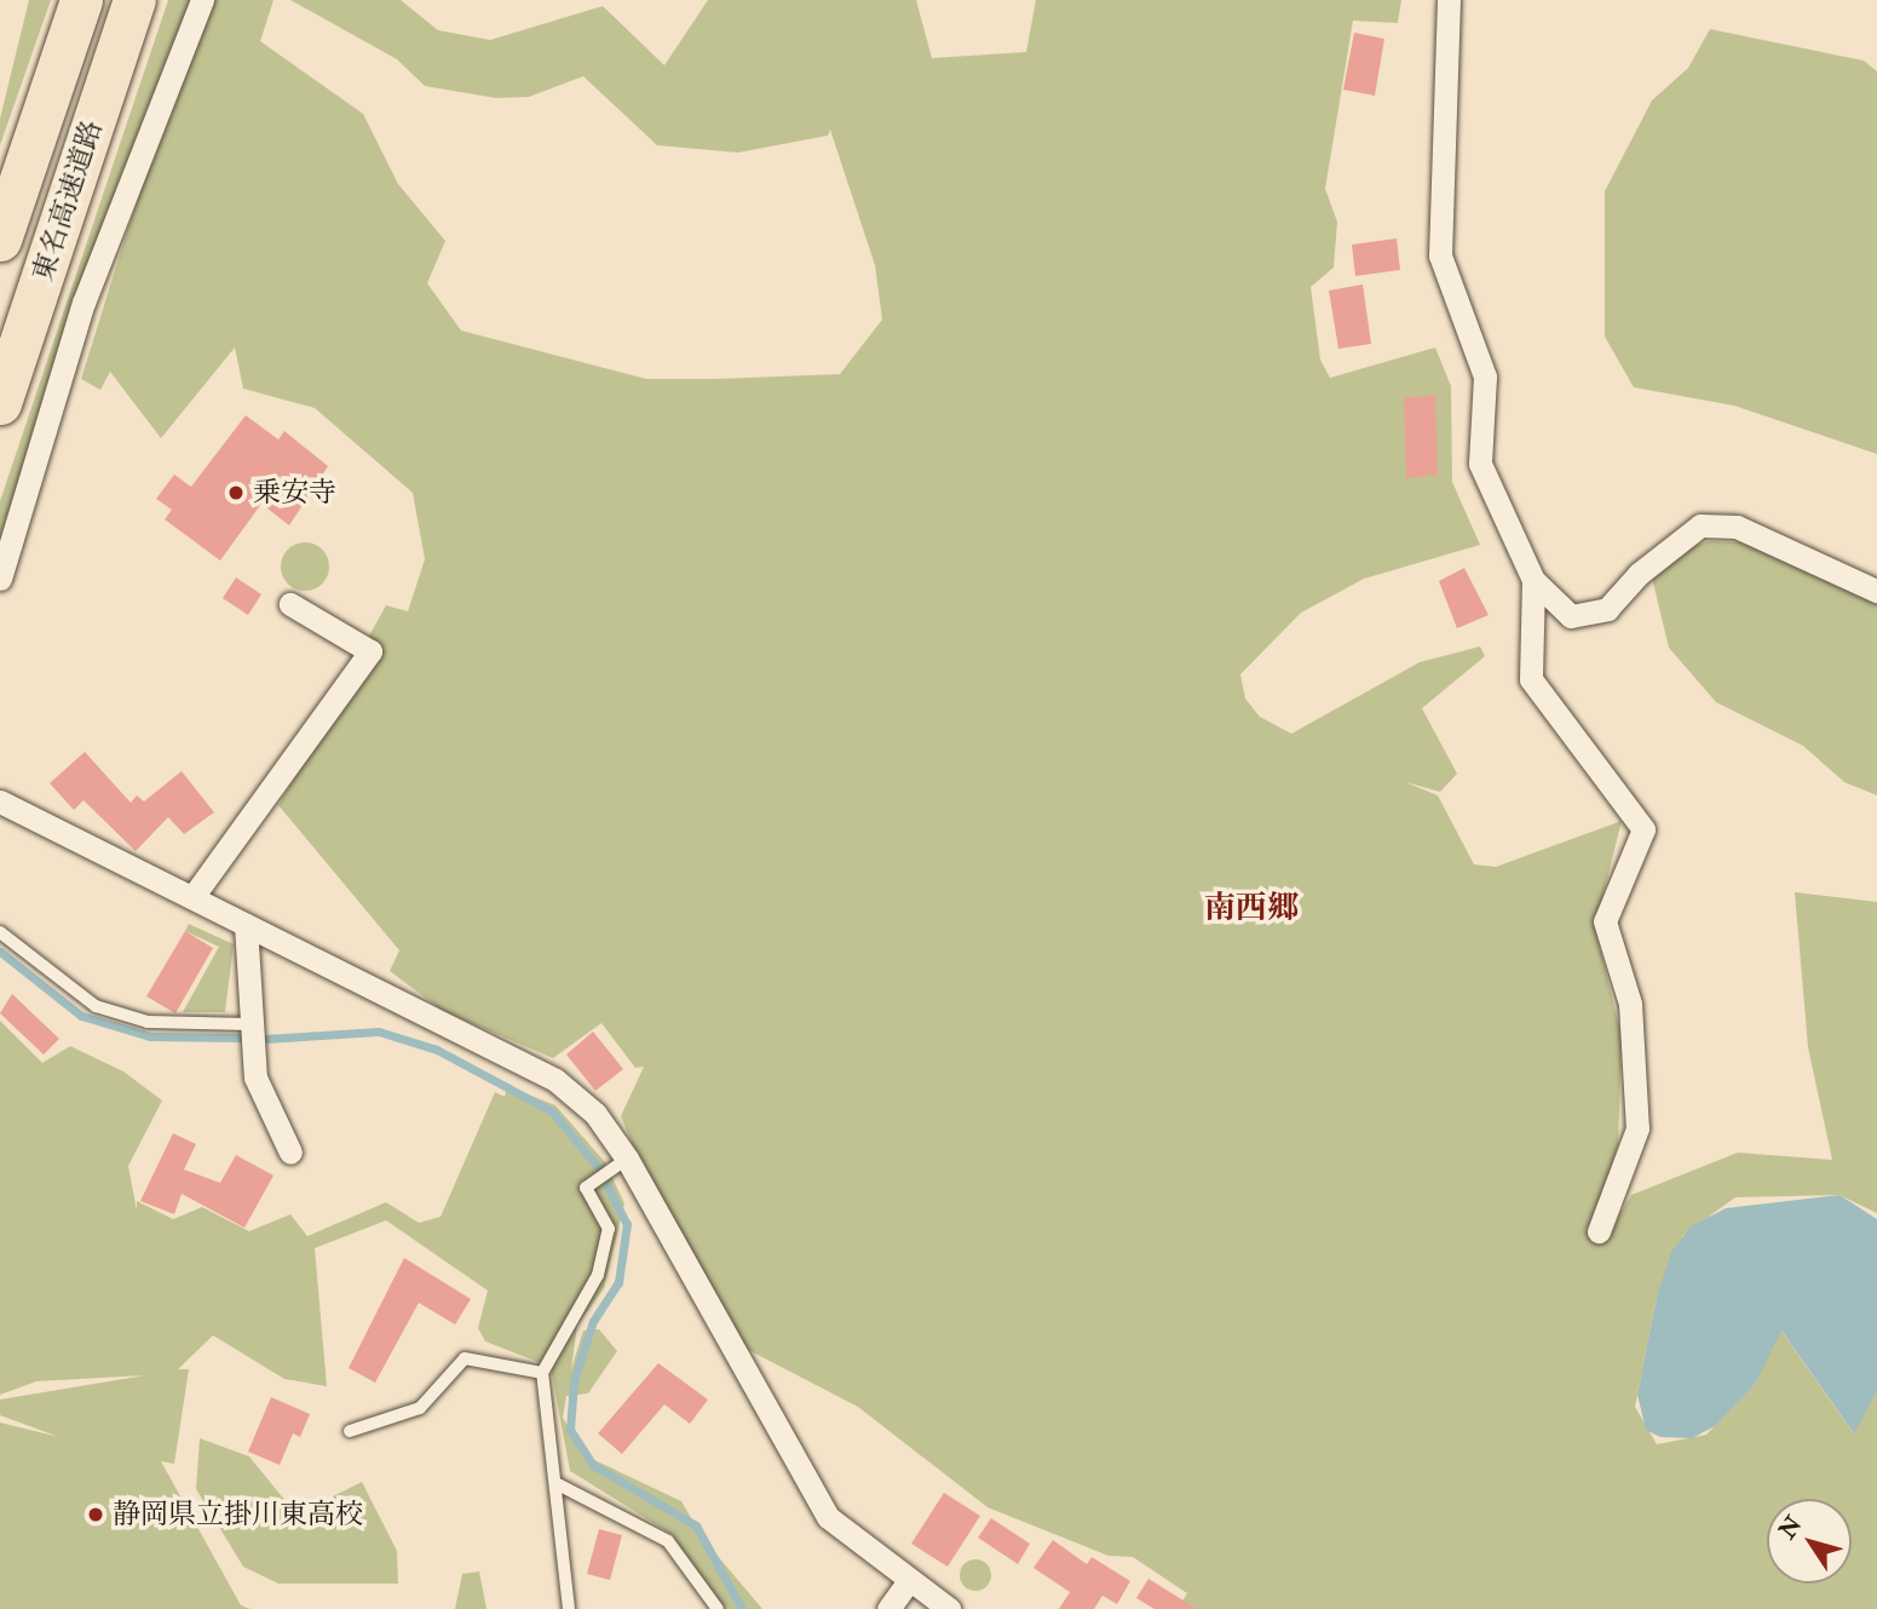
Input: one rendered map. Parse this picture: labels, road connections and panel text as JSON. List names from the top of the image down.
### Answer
{
  "streets": {
    "highway": ["東名高速道路"]
  },
  "districts": ["南西郷"],
  "places": ["乗安寺", "静岡県立掛川東高校"],
  "north": "top left"
}
